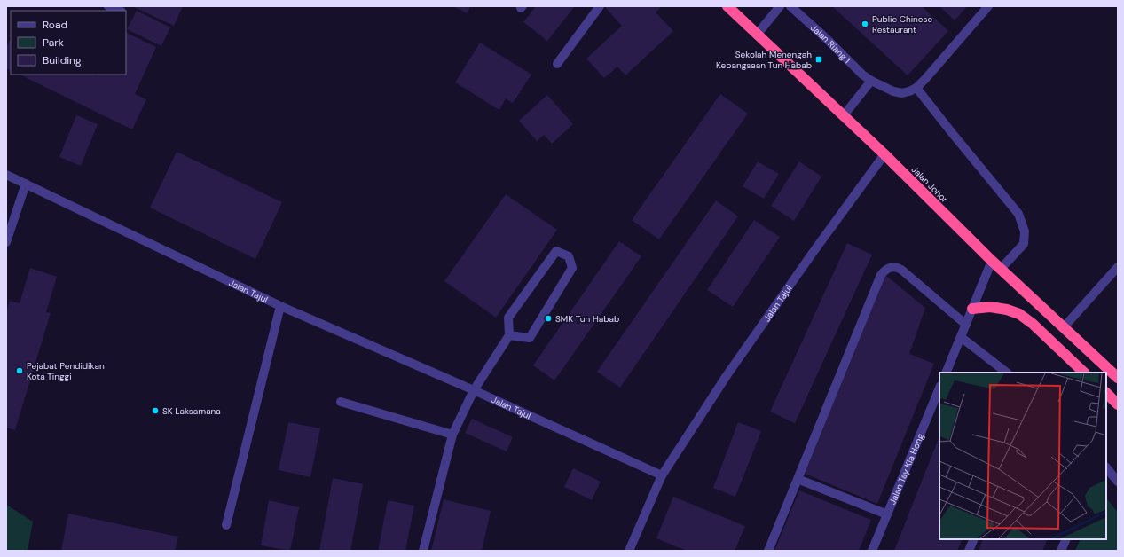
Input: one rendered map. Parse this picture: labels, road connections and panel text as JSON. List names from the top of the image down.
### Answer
{
  "streets": {
    "highway": ["Jalan Johor"],
    "street": ["Jalan Riang 1", "Jalan Tajul", "Jalan Tay Kia Hong"]
  },
  "crossings": [
    ["Jalan Johor", "Jalan Tajul"]
  ],
  "places": {
    "other": [
      "Public Chinese Restaurant",
      "SMK Tun Habab",
      "Pejabat Pendidikan Kota Tinggi",
      "SK Laksamana"
    ],
    "transit": ["Sekolah Menengah Kebangsaan Tun Habab"]
  },
  "legend": ["Road", "Park", "Building"]
}
